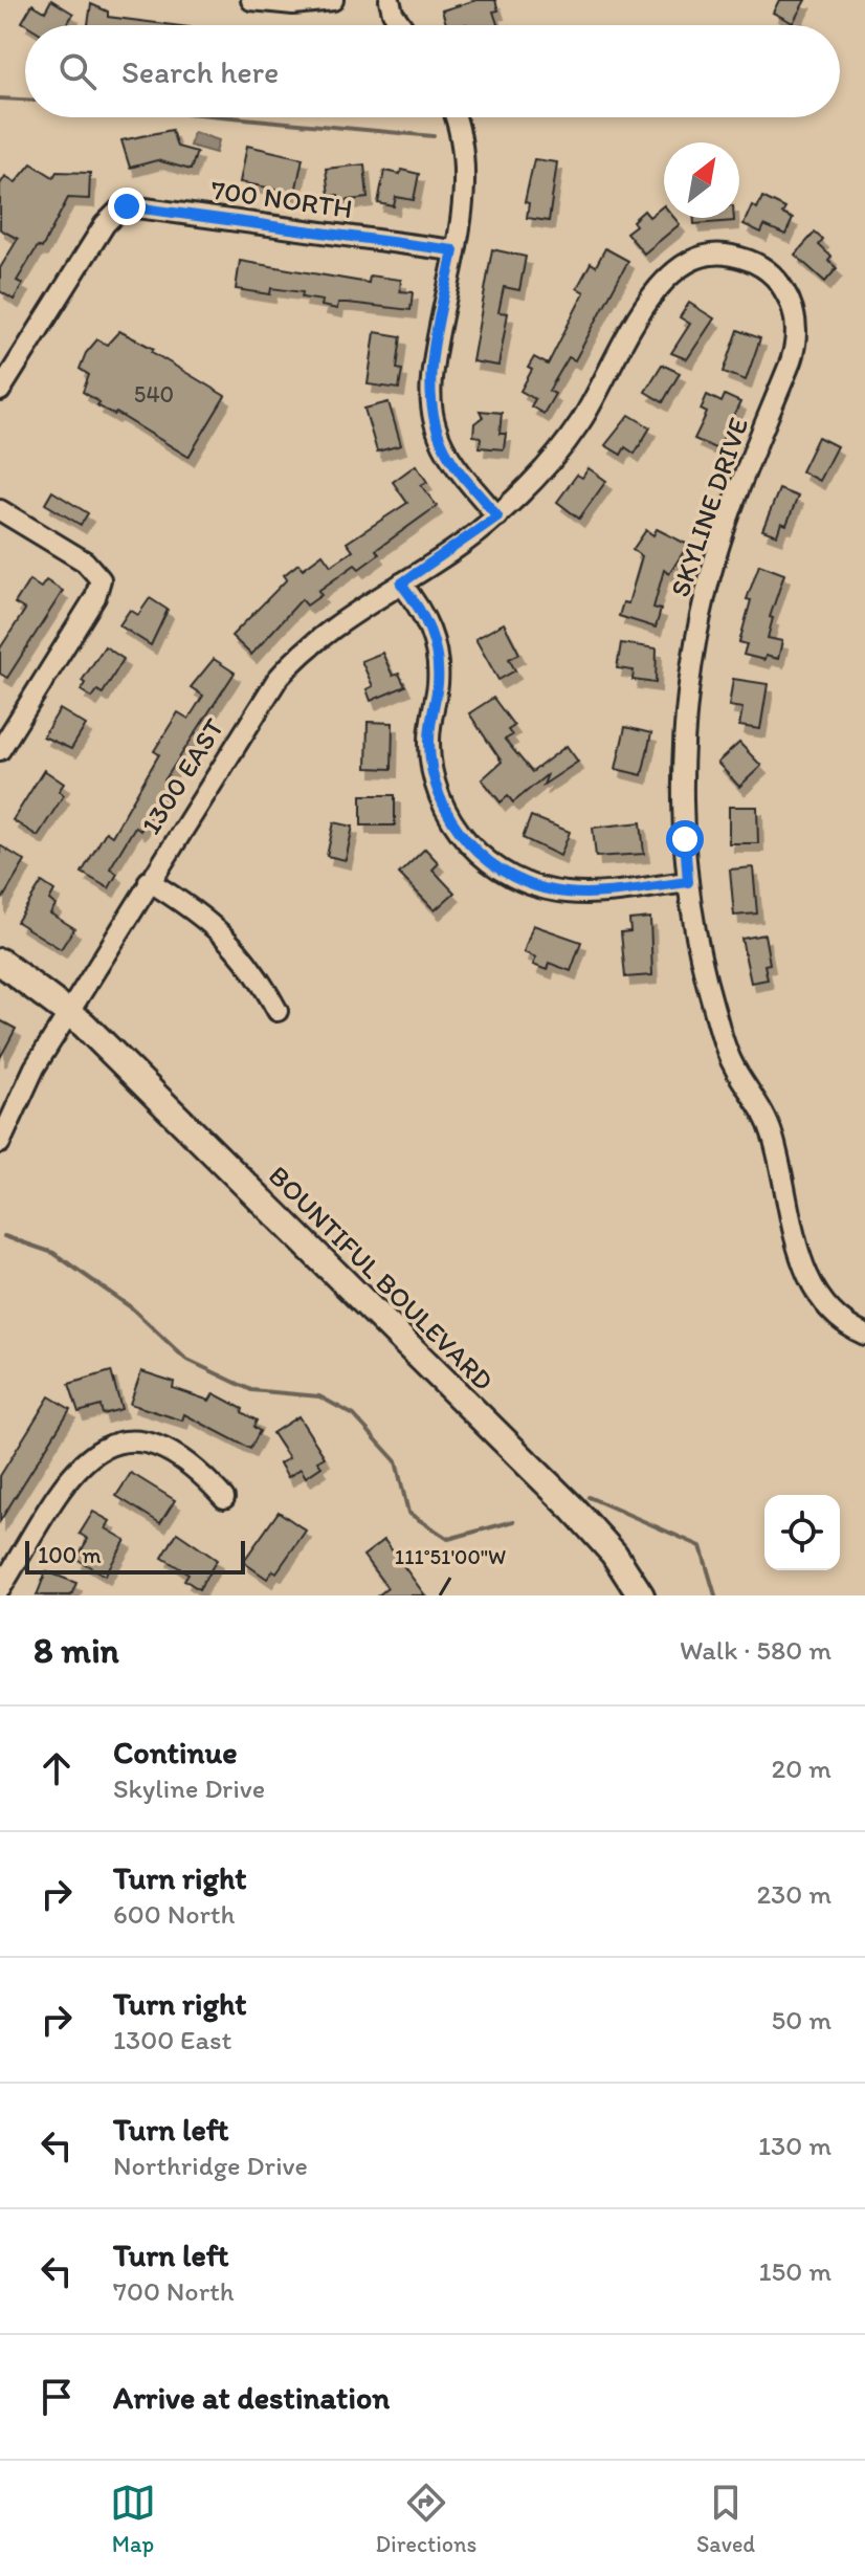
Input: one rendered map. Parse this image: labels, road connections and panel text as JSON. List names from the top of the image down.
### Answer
{
  "streets": {
    "main road": ["BOUNTIFUL BOULEVARD"],
    "street": ["700 NORTH", "SKYLINE DRIVE", "1300 EAST"]
  },
  "crossings": [
    ["SKYLINE DRIVE", "1300 EAST"],
    ["1300 EAST", "BOUNTIFUL BOULEVARD"]
  ],
  "house_numbers": ["540"],
  "scale_bar": "100 m",
  "north": "top right",
  "page": {
    "search": "Search here",
    "scale": "100 m",
    "heading": ["8 min", "Walk · 580 m"],
    "list": [
      ["Continue", "Skyline Drive", "20 m"],
      ["Turn right", "600 North", "230 m"],
      ["Turn right", "1300 East", "50 m"],
      ["Turn left", "Northridge Drive", "130 m"],
      ["Turn left", "700 North", "150 m"],
      "Arrive at destination"
    ],
    "nav": ["Map", "Directions", "Saved"]
  },
  "coordinates": ["111°51'00\"W"]
}
